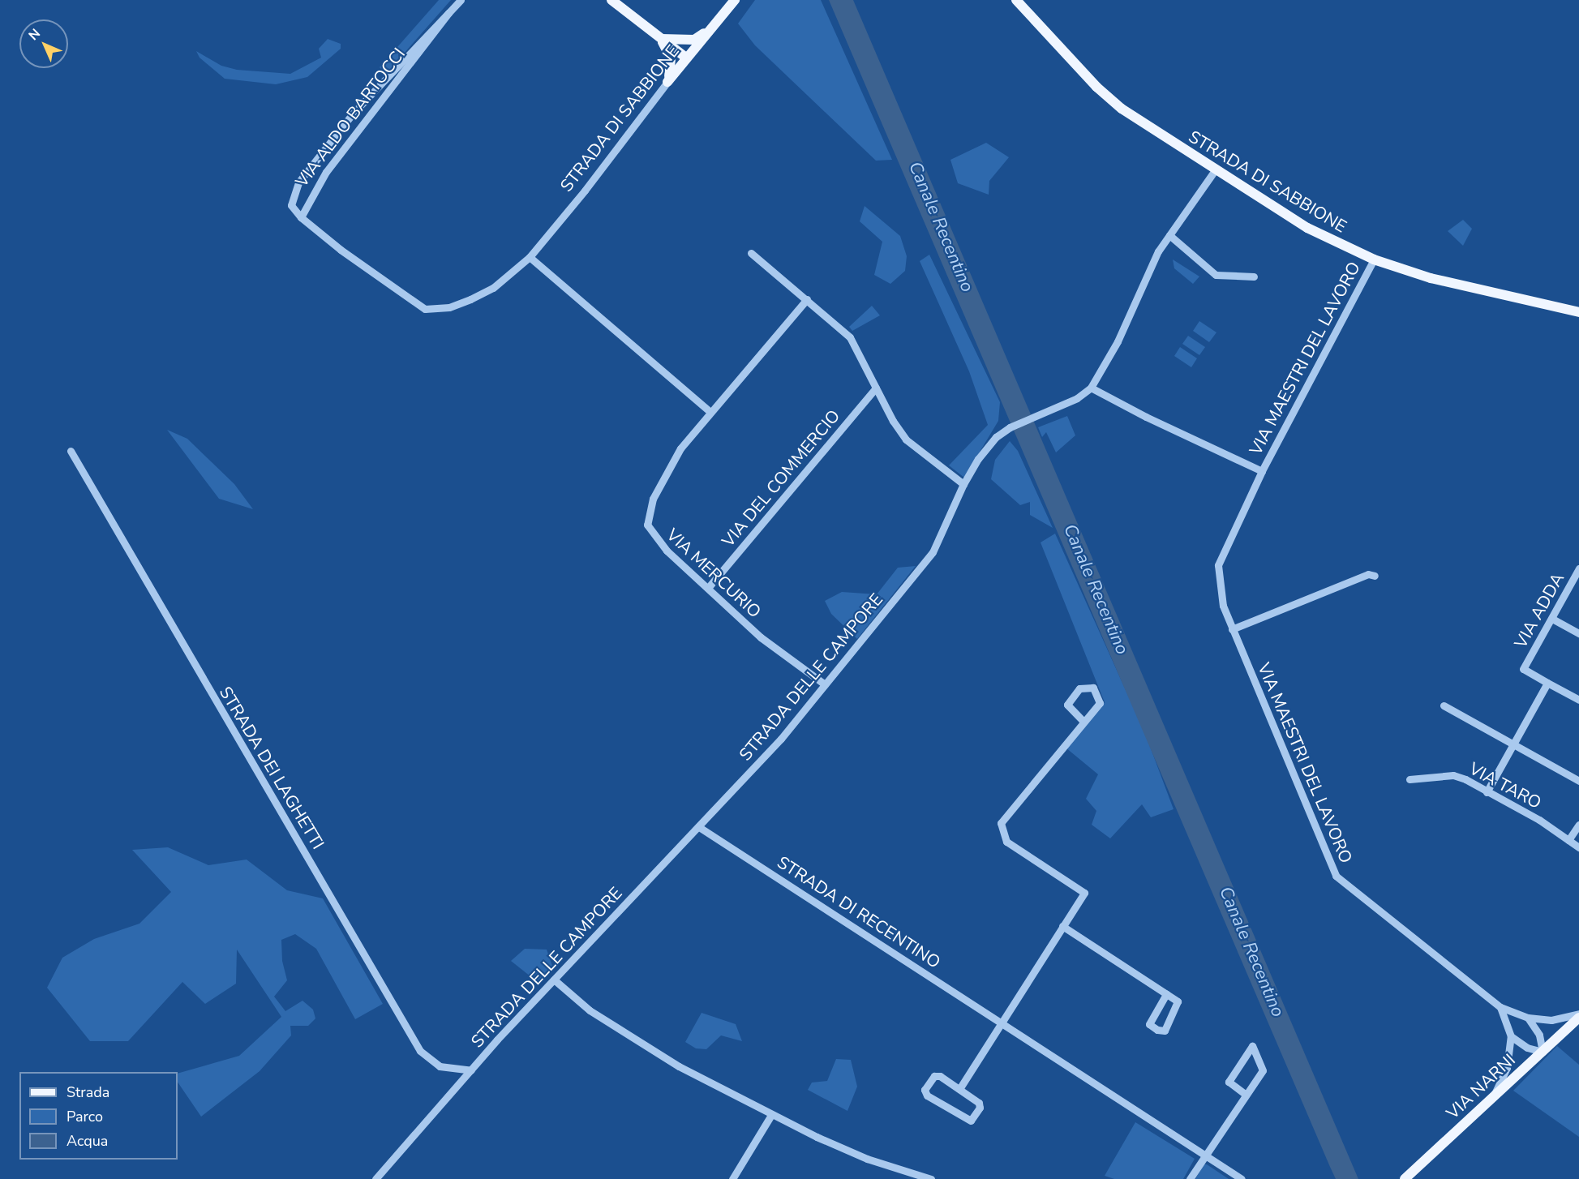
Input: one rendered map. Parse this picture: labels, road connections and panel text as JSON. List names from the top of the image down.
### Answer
{
  "streets": {
    "main road": ["STRADA DI SABBIONE", "VIA NARNI"],
    "street": [
      "VIA ALDO BARTOCCI",
      "VIA MAESTRI DEL LAVORO",
      "VIA DEL COMMERCIO",
      "VIA MERCURIO",
      "VIA ADDA",
      "STRADA DELLE CAMPORE",
      "STRADA DEI LAGHETTI",
      "VIA TARO",
      "STRADA DI RECENTINO"
    ]
  },
  "crossings": [
    ["VIA ALDO BARTOCCI", "STRADA DI SABBIONE"],
    ["STRADA DI SABBIONE", "VIA MAESTRI DEL LAVORO"],
    ["STRADA DI SABBIONE", "STRADA DELLE CAMPORE"],
    ["VIA MAESTRI DEL LAVORO", "STRADA DELLE CAMPORE"],
    ["VIA DEL COMMERCIO", "VIA MERCURIO"],
    ["VIA MERCURIO", "STRADA DELLE CAMPORE"],
    ["STRADA DELLE CAMPORE", "STRADA DEI LAGHETTI"],
    ["STRADA DELLE CAMPORE", "STRADA DI RECENTINO"]
  ],
  "water": ["Canale Recentino"],
  "legend": ["Strada", "Parco", "Acqua"],
  "north": "top left"
}
